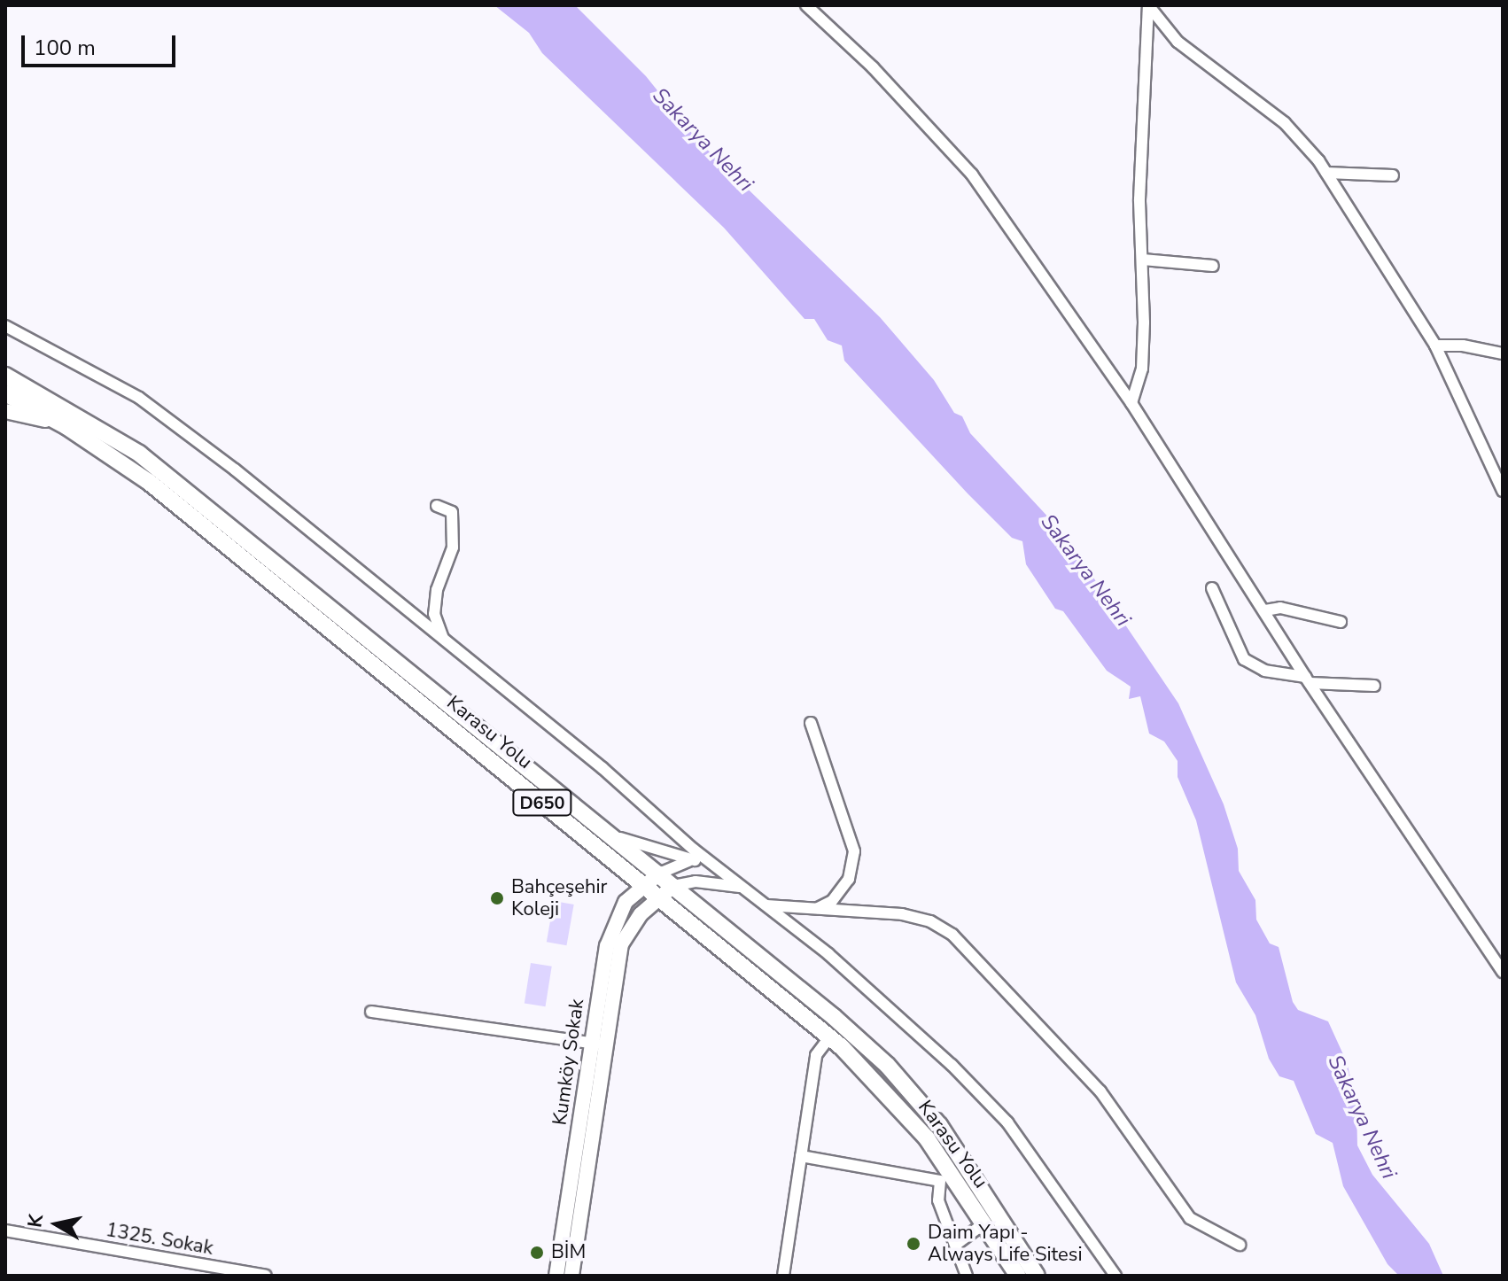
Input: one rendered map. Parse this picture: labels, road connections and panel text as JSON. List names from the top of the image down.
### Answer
{
  "streets": {
    "highway": ["Karasu Yolu", "D650"],
    "main road": ["Kumköy Sokak"],
    "street": ["1325. Sokak"]
  },
  "crossings": [
    ["Karasu Yolu", "Kumköy Sokak"]
  ],
  "water": ["Sakarya Nehri"],
  "places": ["Bahçeşehir Koleji", "Daim Yapı - Always Life Sitesi", "BİM"],
  "scale_bar": "100 m",
  "north": "left"
}
